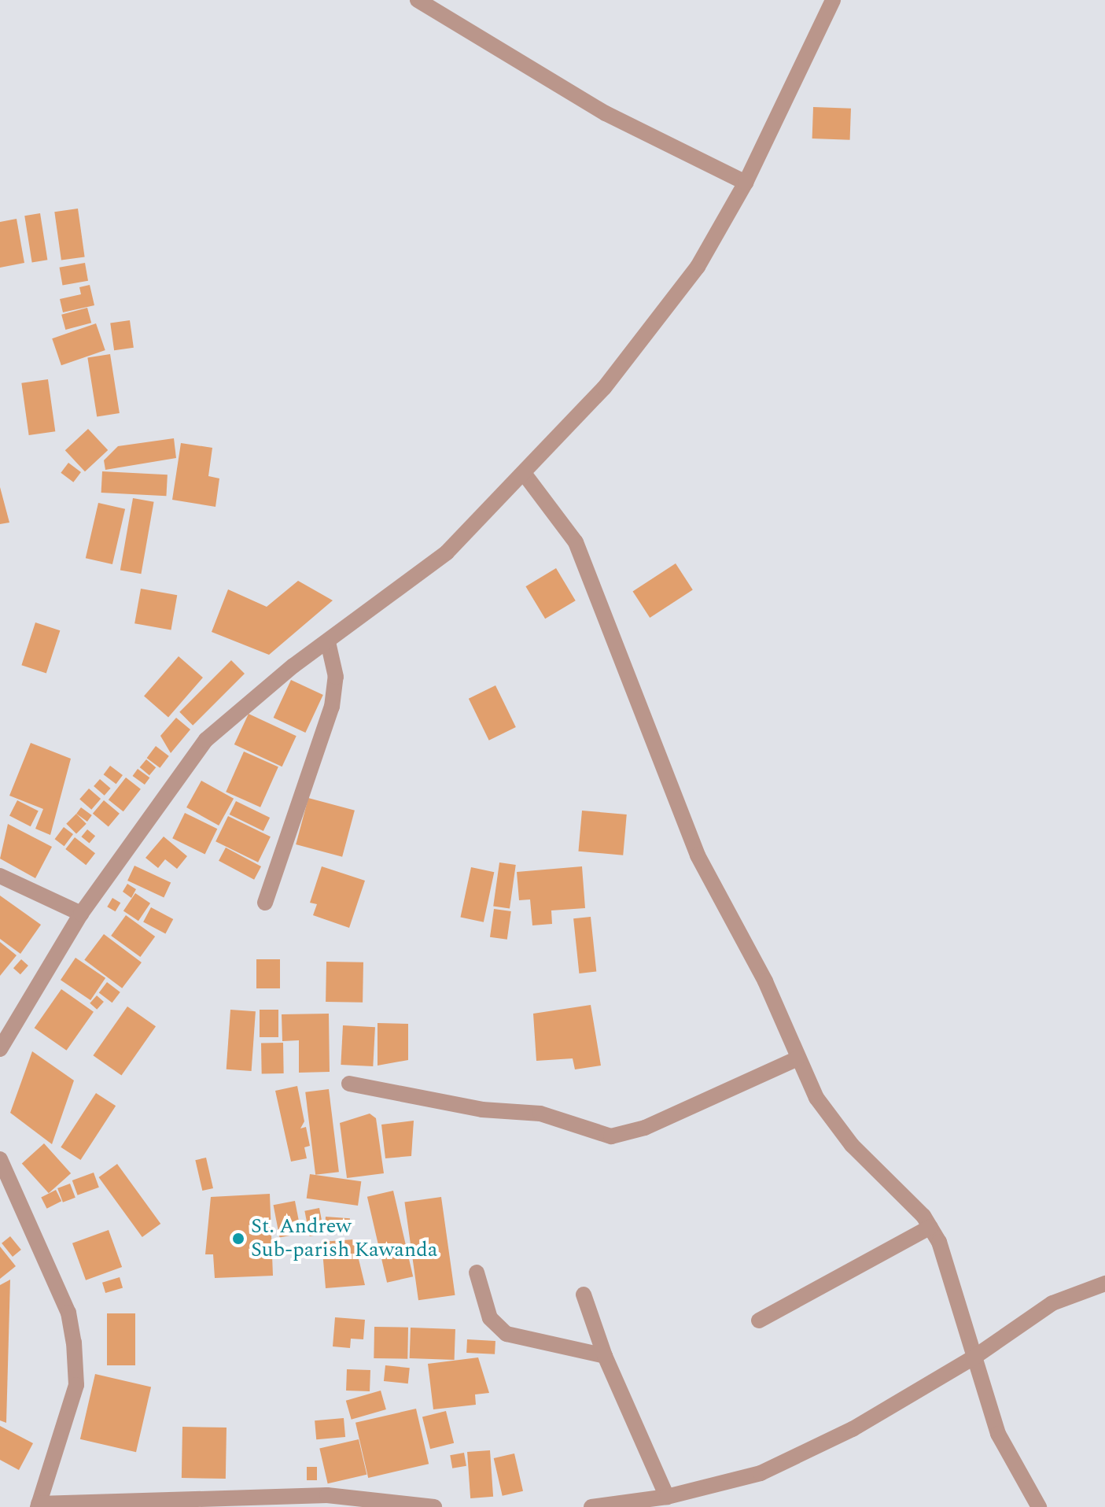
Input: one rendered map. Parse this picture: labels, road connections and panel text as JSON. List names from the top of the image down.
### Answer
{
  "places": ["St. Andrew Sub-parish Kawanda"]
}
